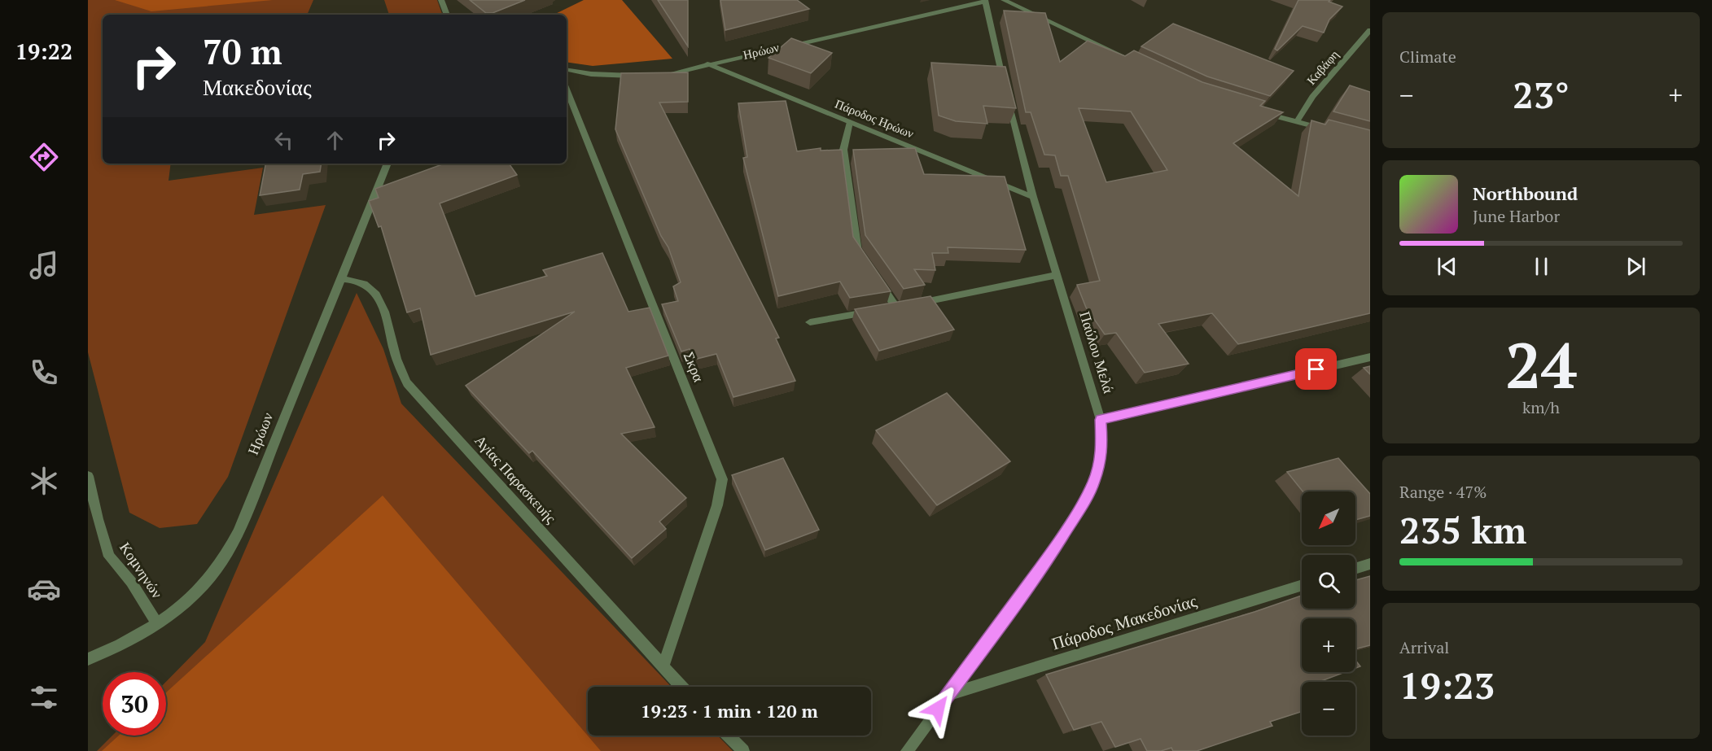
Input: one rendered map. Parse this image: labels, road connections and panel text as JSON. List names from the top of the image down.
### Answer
{
  "streets": {
    "street": [
      "Ηρώων",
      "Καβάφη",
      "Πάροδος Ηρώων",
      "Παύλου Μελά",
      "Σκρα",
      "Αγίας Παρασκευής",
      "Κομνηνών",
      "Πάροδος Μακεδονίας"
    ]
  },
  "crossings": [
    ["Ηρώων", "Πάροδος Ηρώων"],
    ["Ηρώων", "Αγίας Παρασκευής"],
    ["Ηρώων", "Κομνηνών"],
    ["Πάροδος Ηρώων", "Παύλου Μελά"],
    ["Παύλου Μελά", "Πάροδος Μακεδονίας"],
    ["Σκρα", "Αγίας Παρασκευής"]
  ],
  "north": "bottom left",
  "page": {
    "tabs": "19:22",
    "tile": [
      "Climate",
      ["24", "km/h"],
      ["Range · 47%", "235 km"],
      ["Arrival", "19:23"]
    ],
    "turn": ["70 m", "Μακεδονίας"],
    "heat": ["−", "23°", "+"],
    "song": ["Northbound", "June Harbor"],
    "map_buttons": ["+", "−"],
    "limit": "30",
    "trip": "19:23 · 1 min · 120 m"
  }
}
